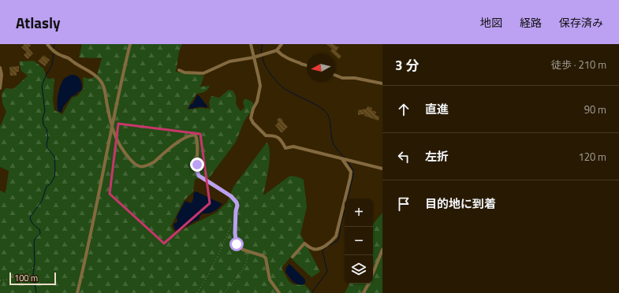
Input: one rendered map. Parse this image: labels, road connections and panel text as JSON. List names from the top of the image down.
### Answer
{
  "scale_bar": "100 m",
  "north": "left",
  "page": {
    "header": "Atlasly",
    "nav": ["地図", "経路", "保存済み"],
    "heading": ["3 分", "徒歩 · 210 m"],
    "list": [
      ["直進", "90 m"],
      ["左折", "120 m"],
      "目的地に到着"
    ],
    "map_buttons": ["+", "−"],
    "scale": "100 m"
  }
}
